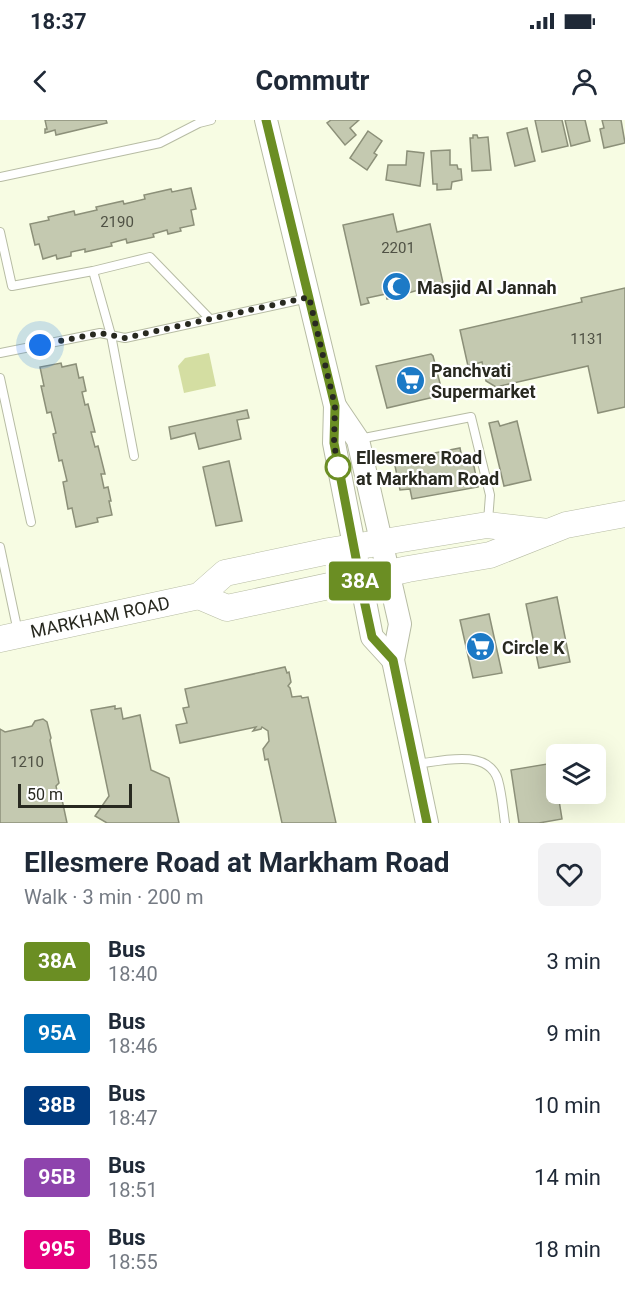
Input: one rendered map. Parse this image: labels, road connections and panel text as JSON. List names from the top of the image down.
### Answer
{
  "streets": {
    "main road": ["MARKHAM ROAD"]
  },
  "places": {
    "mosque": ["Masjid Al Jannah"],
    "supermarket": ["Panchvati Supermarket", "Circle K"],
    "other": ["Ellesmere Road at Markham Road"]
  },
  "lines": ["bus line 38A"],
  "house_numbers": [
    "2190",
    "2201",
    "1131",
    "1210"
  ],
  "scale_bar": "50 m",
  "page": {
    "status": "18:37",
    "header": "Commutr",
    "on_map": "38A",
    "scale": "50 m",
    "heading": ["Ellesmere Road at Markham Road", "Walk · 3 min · 200 m"],
    "list": [
      {
        "mark": "38A",
        "name": "Bus",
        "note": "18:40",
        "value": "3 min"
      },
      {
        "mark": "95A",
        "name": "Bus",
        "note": "18:46",
        "value": "9 min"
      },
      {
        "mark": "38B",
        "name": "Bus",
        "note": "18:47",
        "value": "10 min"
      },
      {
        "mark": "95B",
        "name": "Bus",
        "note": "18:51",
        "value": "14 min"
      },
      {
        "mark": "995",
        "name": "Bus",
        "note": "18:55",
        "value": "18 min"
      }
    ]
  }
}
